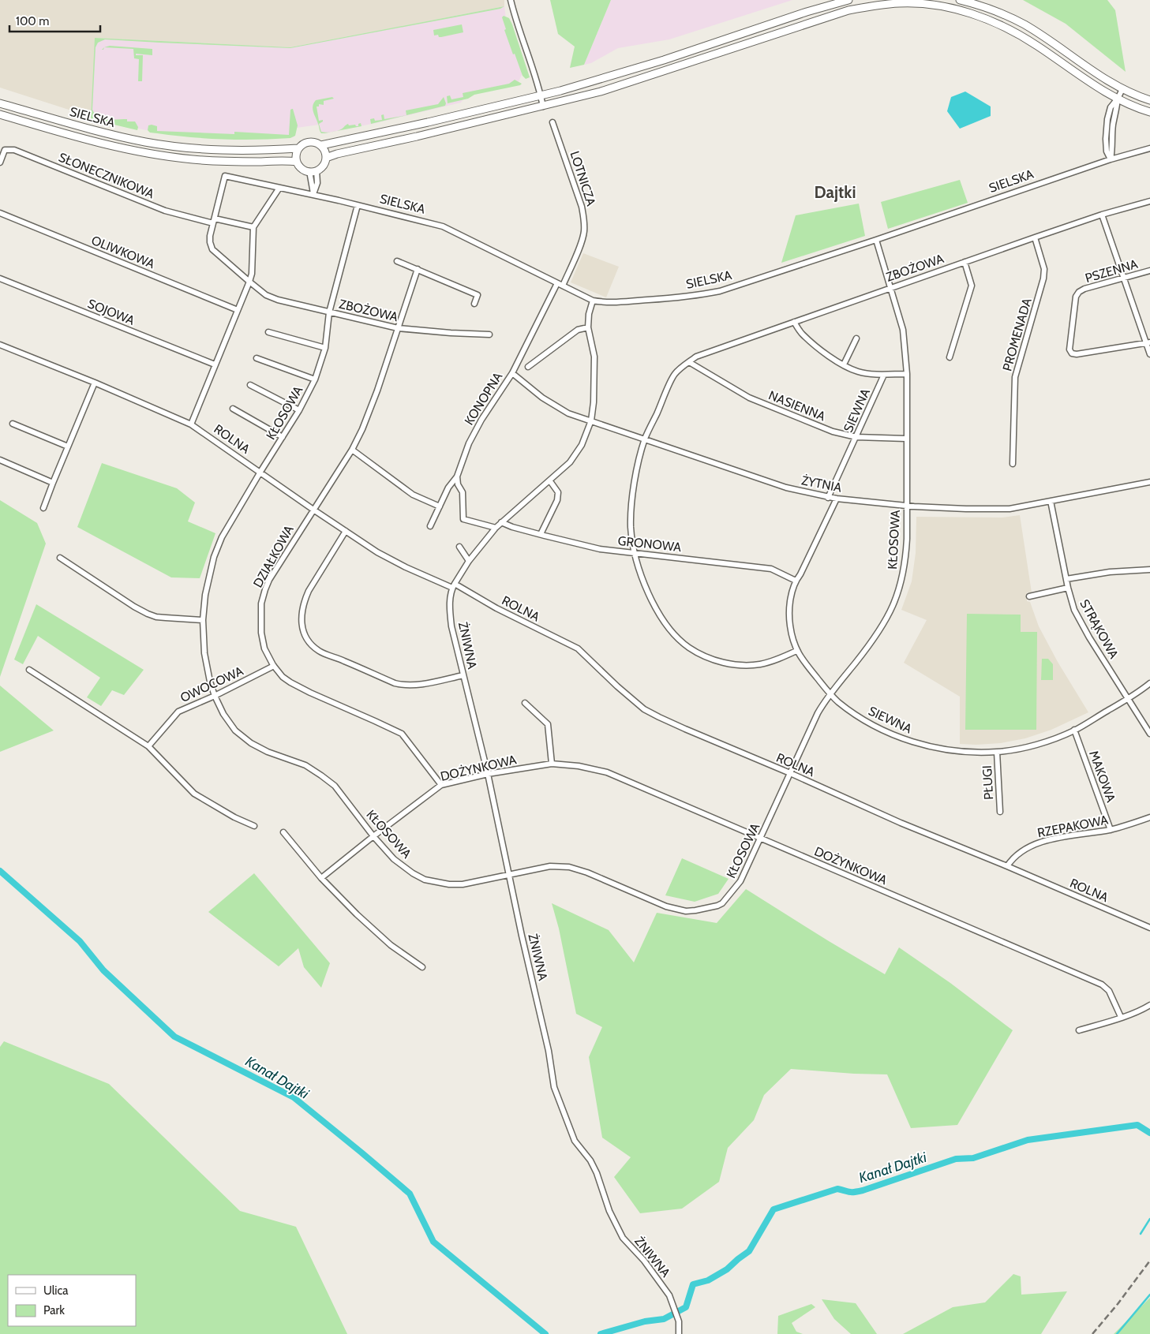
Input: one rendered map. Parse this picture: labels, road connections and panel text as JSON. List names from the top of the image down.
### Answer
{
  "streets": {
    "main road": ["SIELSKA"],
    "street": [
      "SŁONECZNIKOWA",
      "LOTNICZA",
      "OLIWKOWA",
      "ZBOŻOWA",
      "PSZENNA",
      "SOJOWA",
      "PROMENADA",
      "KONOPNA",
      "NASIENNA",
      "SIEWNA",
      "KŁOSOWA",
      "ROLNA",
      "ŻYTNIA",
      "GRONOWA",
      "DZIAŁKOWA",
      "STRĄKOWA",
      "ŻNIWNA",
      "OWOCOWA",
      "DOŻYNKOWA",
      "MAKOWA",
      "PŁUGI",
      "RZEPAKOWA"
    ]
  },
  "crossings": [
    ["SIELSKA", "LOTNICZA"],
    ["SIELSKA", "ZBOŻOWA"],
    ["SIELSKA", "KONOPNA"],
    ["SIELSKA", "KŁOSOWA"],
    ["SIELSKA", "ŻNIWNA"],
    ["SŁONECZNIKOWA", "ZBOŻOWA"],
    ["LOTNICZA", "KONOPNA"],
    ["ZBOŻOWA", "PROMENADA"],
    ["ZBOŻOWA", "NASIENNA"],
    ["ZBOŻOWA", "SIEWNA"],
    ["ZBOŻOWA", "KŁOSOWA"],
    ["ZBOŻOWA", "ŻYTNIA"],
    ["ZBOŻOWA", "GRONOWA"],
    ["ZBOŻOWA", "DZIAŁKOWA"],
    ["KONOPNA", "ŻYTNIA"],
    ["NASIENNA", "SIEWNA"],
    ["NASIENNA", "KŁOSOWA"],
    ["SIEWNA", "KŁOSOWA"],
    ["SIEWNA", "ŻYTNIA"],
    ["SIEWNA", "GRONOWA"],
    ["SIEWNA", "STRĄKOWA"],
    ["SIEWNA", "MAKOWA"],
    ["SIEWNA", "PŁUGI"],
    ["KŁOSOWA", "ROLNA"],
    ["KŁOSOWA", "ŻYTNIA"],
    ["KŁOSOWA", "ŻNIWNA"],
    ["KŁOSOWA", "OWOCOWA"],
    ["KŁOSOWA", "DOŻYNKOWA"],
    ["ROLNA", "DZIAŁKOWA"],
    ["ROLNA", "ŻNIWNA"],
    ["ROLNA", "RZEPAKOWA"],
    ["ŻYTNIA", "STRĄKOWA"],
    ["ŻYTNIA", "ŻNIWNA"],
    ["GRONOWA", "ŻNIWNA"],
    ["DZIAŁKOWA", "OWOCOWA"],
    ["DZIAŁKOWA", "DOŻYNKOWA"],
    ["ŻNIWNA", "DOŻYNKOWA"],
    ["MAKOWA", "RZEPAKOWA"]
  ],
  "districts": ["Dajtki"],
  "water": ["Kanał Dajtki"],
  "legend": ["Ulica", "Park"],
  "scale_bar": "100 m"
}
